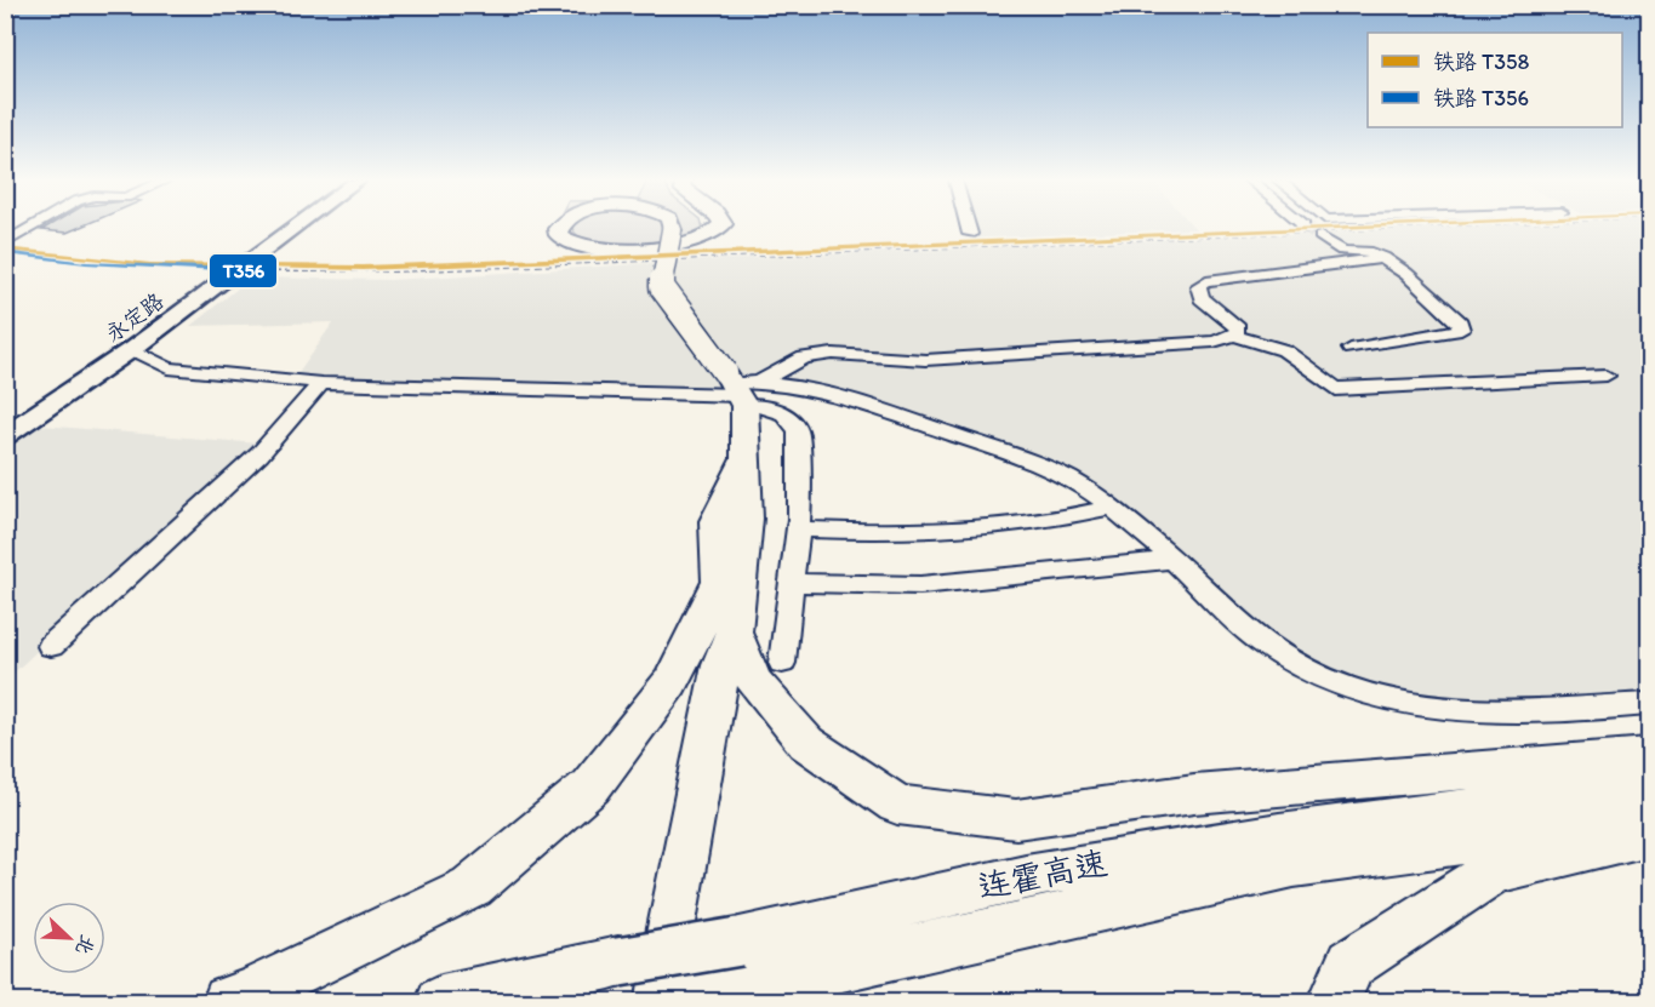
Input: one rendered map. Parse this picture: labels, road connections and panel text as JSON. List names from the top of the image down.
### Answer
{
  "streets": {
    "highway": ["连霍高速"],
    "main road": ["永定路"]
  },
  "lines": ["rail line T358", "rail line T356"],
  "legend": ["铁路 T358", "铁路 T356"],
  "north": "bottom right"
}
